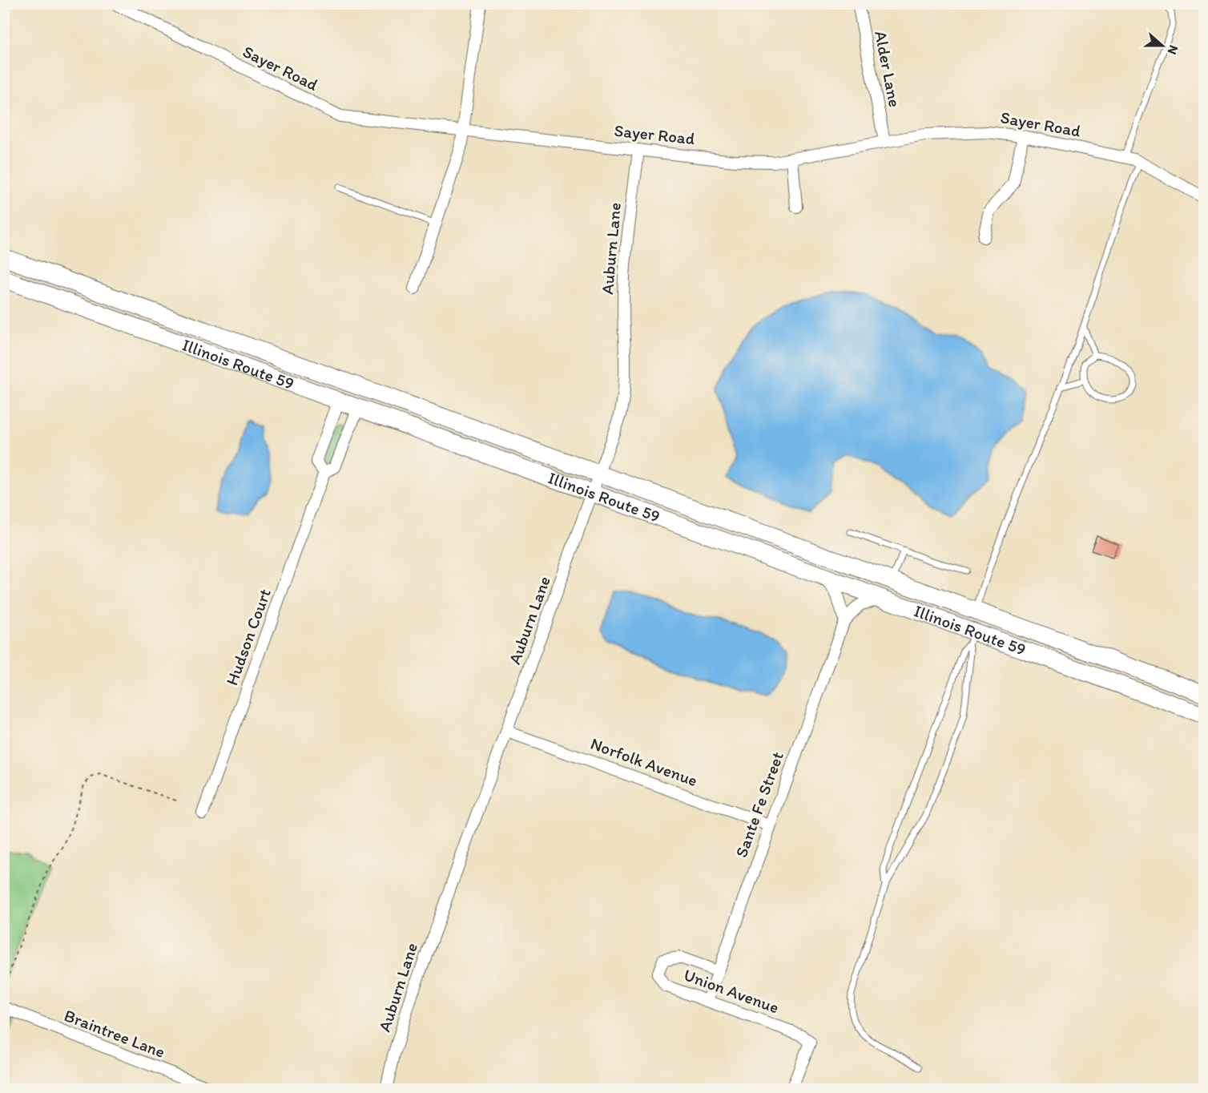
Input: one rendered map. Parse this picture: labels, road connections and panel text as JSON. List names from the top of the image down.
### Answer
{
  "streets": {
    "main road": ["Illinois Route 59"],
    "street": [
      "Sayer Road",
      "Alder Lane",
      "Auburn Lane",
      "Hudson Court",
      "Norfolk Avenue",
      "Sante Fe Street",
      "Union Avenue",
      "Braintree Lane"
    ]
  },
  "crossings": [
    ["Sayer Road", "Alder Lane"],
    ["Sayer Road", "Auburn Lane"],
    ["Auburn Lane", "Illinois Route 59"],
    ["Auburn Lane", "Norfolk Avenue"],
    ["Illinois Route 59", "Hudson Court"],
    ["Illinois Route 59", "Sante Fe Street"],
    ["Norfolk Avenue", "Sante Fe Street"],
    ["Sante Fe Street", "Union Avenue"]
  ],
  "north": "right"
}
